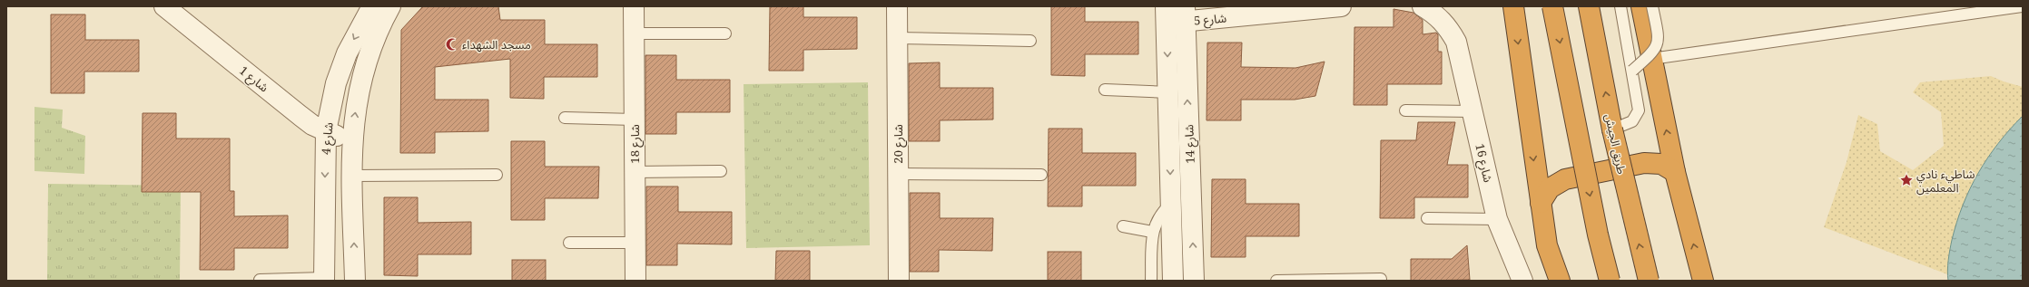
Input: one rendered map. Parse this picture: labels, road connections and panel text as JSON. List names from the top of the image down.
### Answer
{
  "streets": {
    "highway": ["طريق الجيش"],
    "street": [
      "شارع 5",
      "شارع 1",
      "شارع 4",
      "شارع 18",
      "شارع 20",
      "شارع 14",
      "شارع 16"
    ]
  },
  "crossings": [
    ["شارع 5", "شارع 14"],
    ["شارع 1", "شارع 4"]
  ],
  "places": {
    "mosque": ["مسجد الشهداء"],
    "place": ["شاطيء نادي المعلمين"]
  }
}
